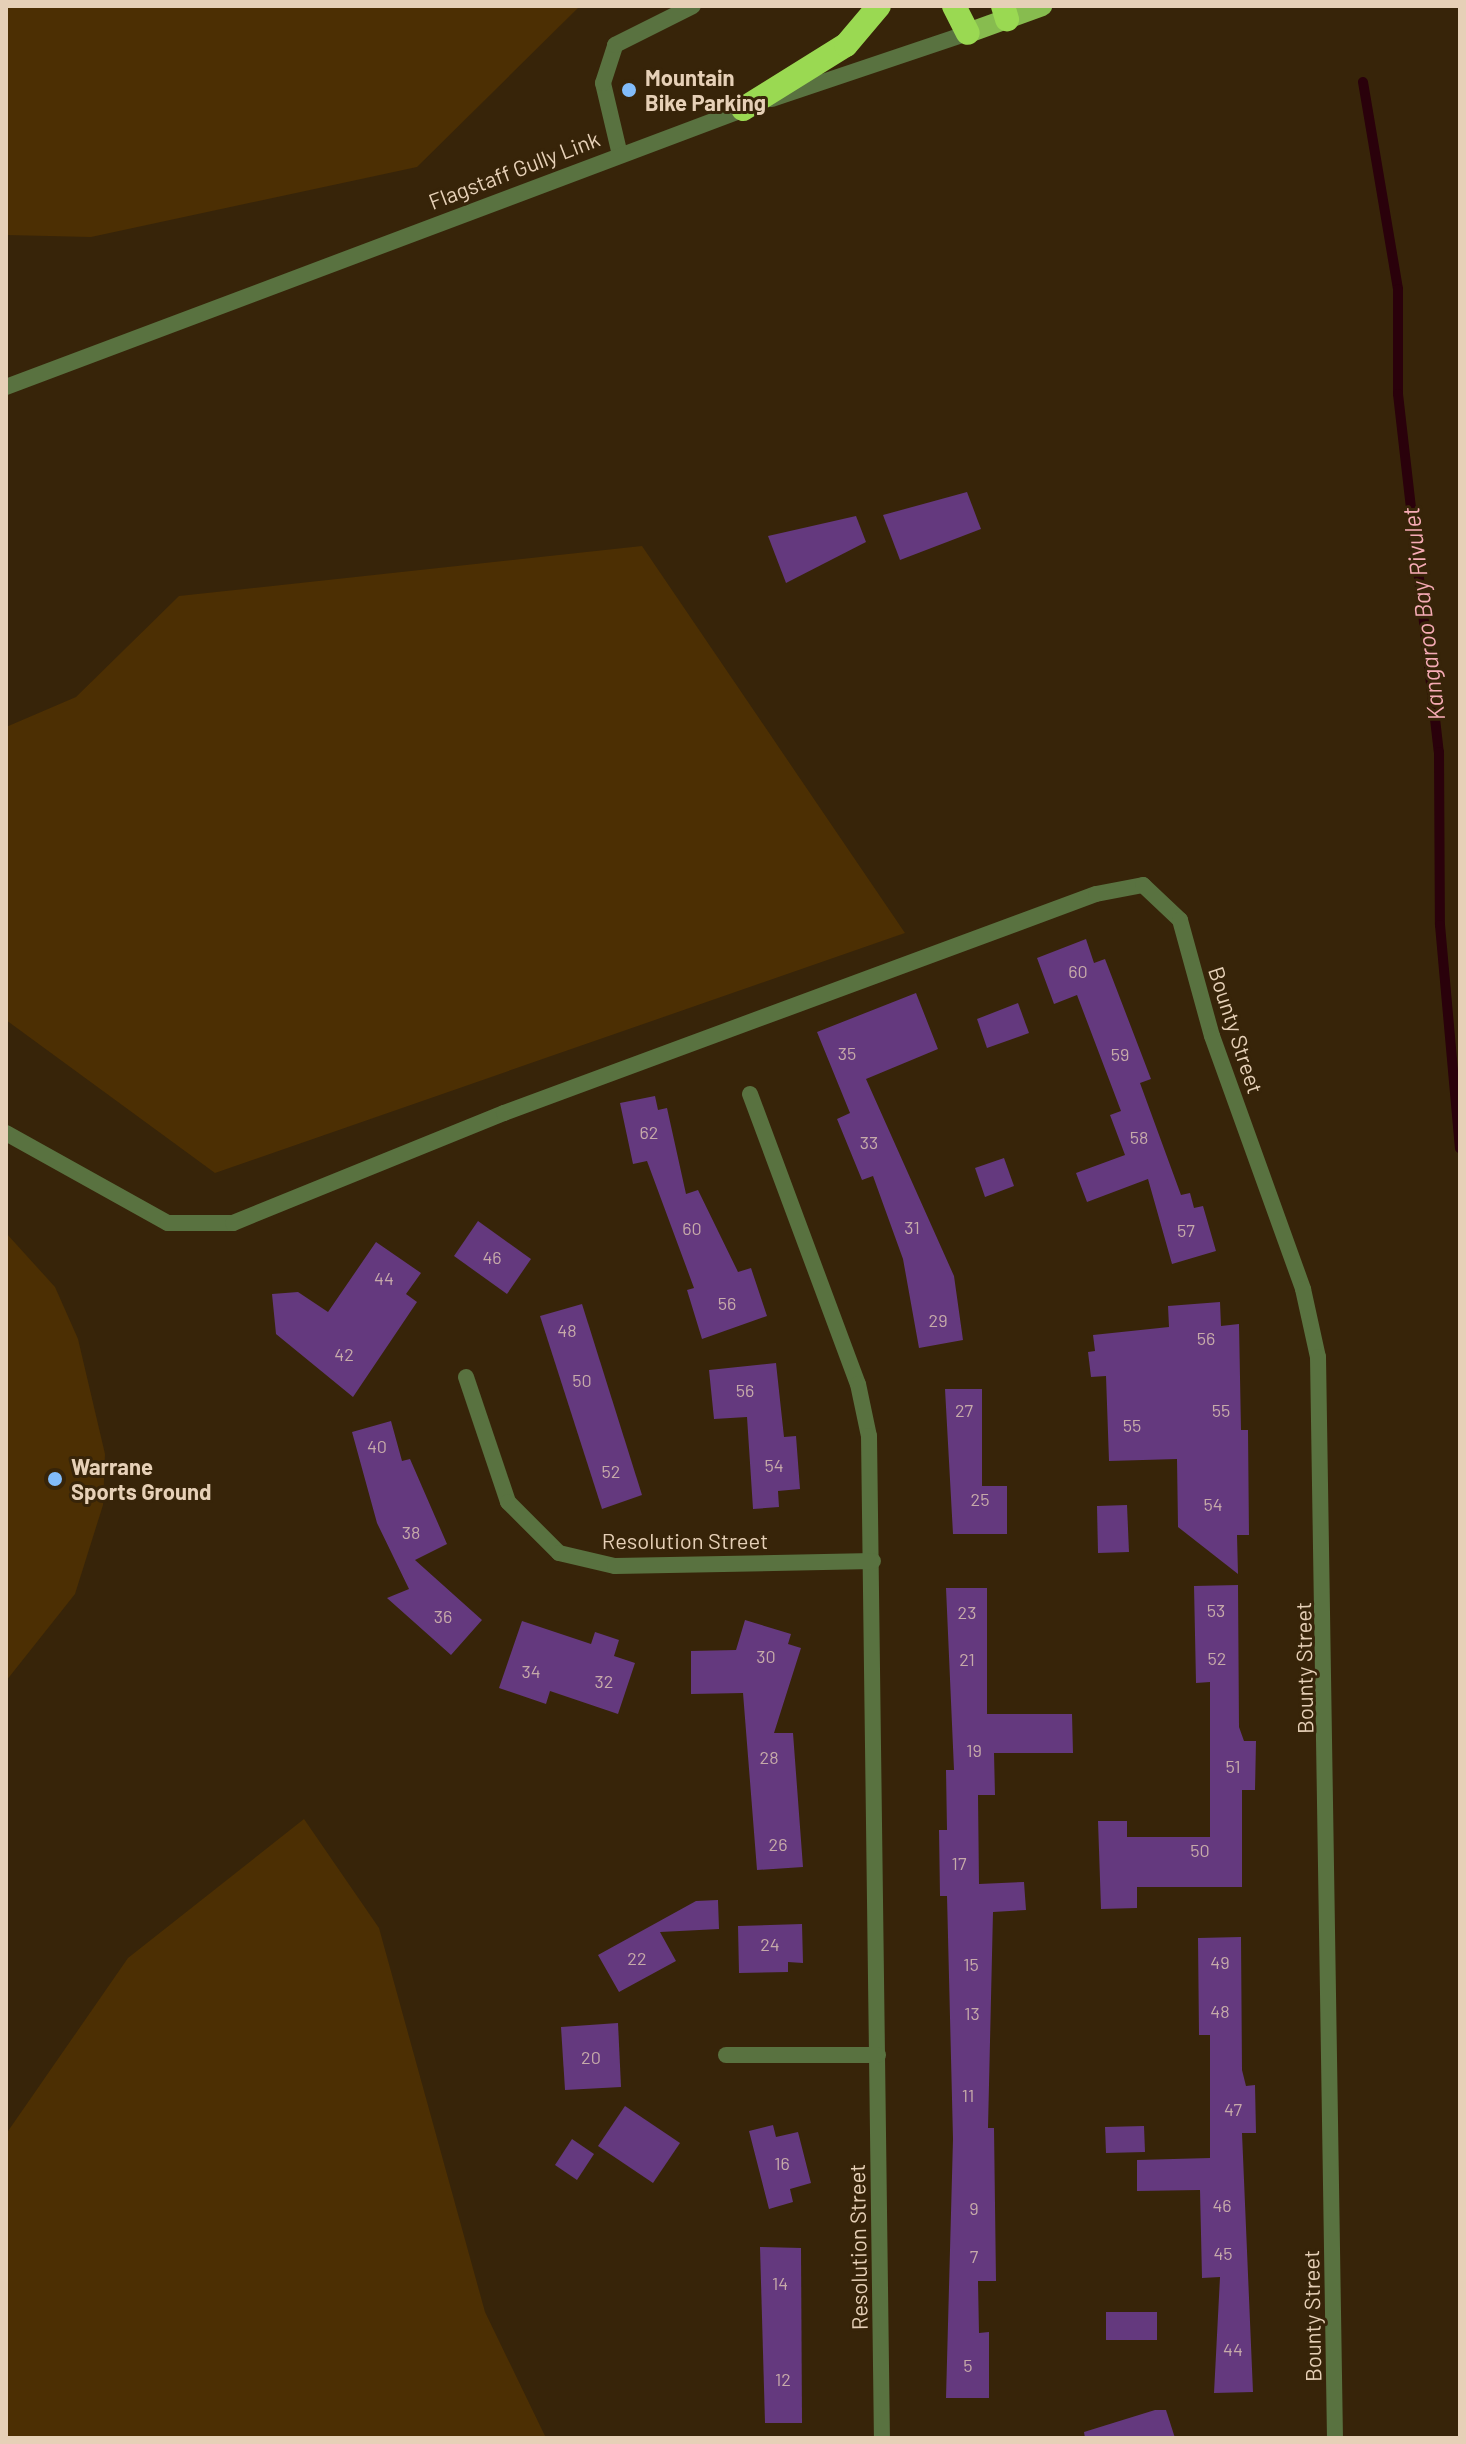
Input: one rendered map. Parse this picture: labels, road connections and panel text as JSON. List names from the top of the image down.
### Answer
{
  "streets": {
    "main road": ["Flagstaff Gully Link"],
    "street": ["Bounty Street", "Resolution Street"]
  },
  "water": ["Kangaroo Bay Rivulet"],
  "places": ["Mountain Bike Parking", "Warrane Sports Ground"],
  "house_numbers": [
    "60",
    "35",
    "59",
    "62",
    "58",
    "33",
    "31",
    "60",
    "57",
    "46",
    "44",
    "56",
    "29",
    "48",
    "56",
    "42",
    "50",
    "56",
    "27",
    "55",
    "55",
    "40",
    "54",
    "52",
    "25",
    "54",
    "38",
    "53",
    "23",
    "36",
    "30",
    "52",
    "21",
    "34",
    "32",
    "19",
    "28",
    "51",
    "26",
    "50",
    "17",
    "24",
    "22",
    "49",
    "15",
    "48",
    "13",
    "20",
    "11",
    "47",
    "16",
    "46",
    "9",
    "45",
    "7",
    "14",
    "44",
    "5",
    "12"
  ]
}
